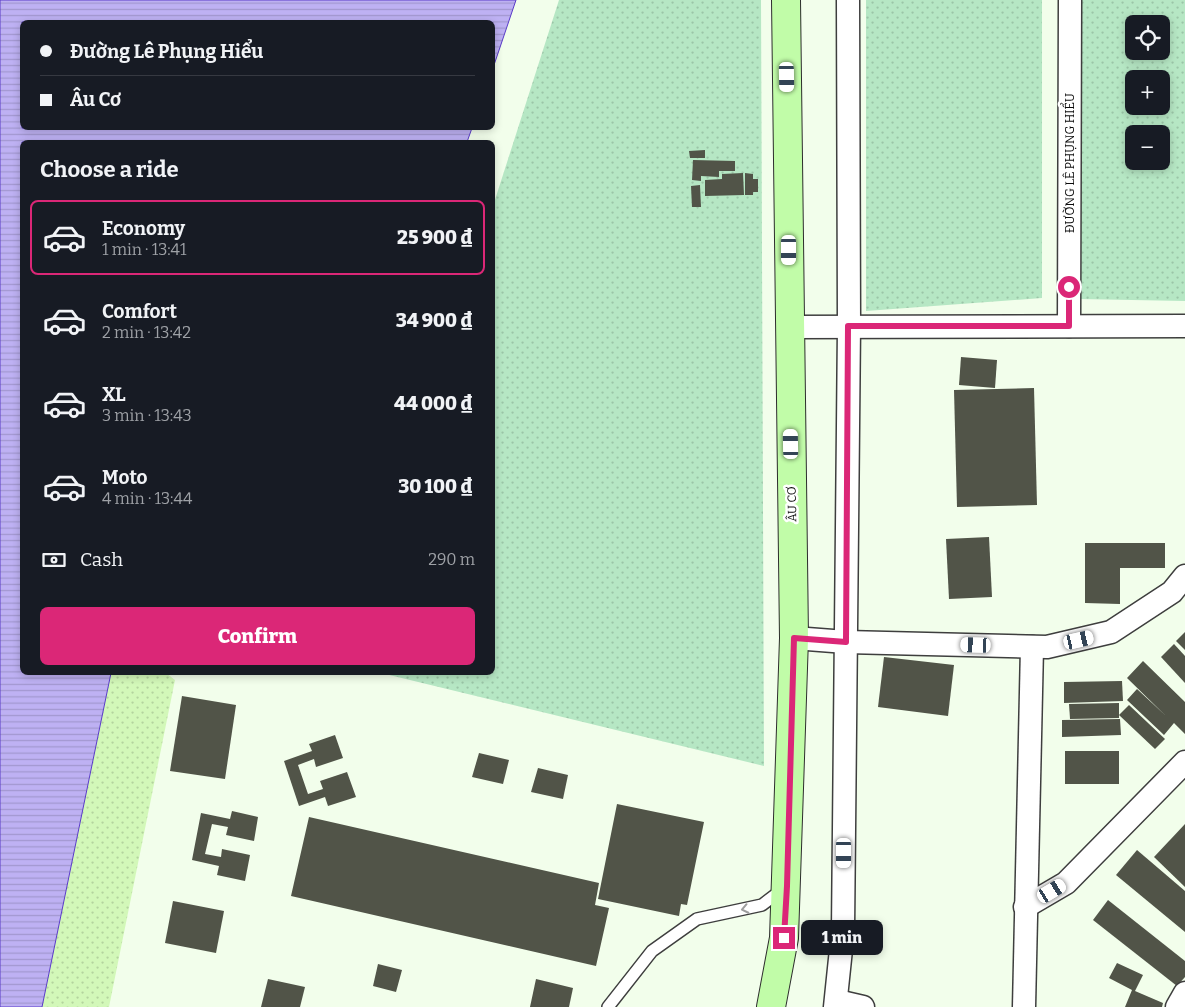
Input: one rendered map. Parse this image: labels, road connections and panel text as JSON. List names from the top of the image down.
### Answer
{
  "streets": {
    "main road": ["ÂU CƠ"],
    "street": ["ĐƯỜNG LÊ PHỤNG HIỂU"]
  },
  "page": {
    "map_buttons": ["+", "−"],
    "banner": ["Đường Lê Phụng Hiểu", "Âu Cơ"],
    "heading": "Choose a ride",
    "list": [
      {
        "name": "Economy",
        "note": "1 min · 13:41",
        "value": "25 900 ₫"
      },
      {
        "name": "Comfort",
        "note": "2 min · 13:42",
        "value": "34 900 ₫"
      },
      {
        "name": "XL",
        "note": "3 min · 13:43",
        "value": "44 000 ₫"
      },
      {
        "name": "Moto",
        "note": "4 min · 13:44",
        "value": "30 100 ₫"
      }
    ],
    "pay": ["Cash", "290 m"],
    "buttons": "Confirm",
    "bubble": "1 min"
  }
}
